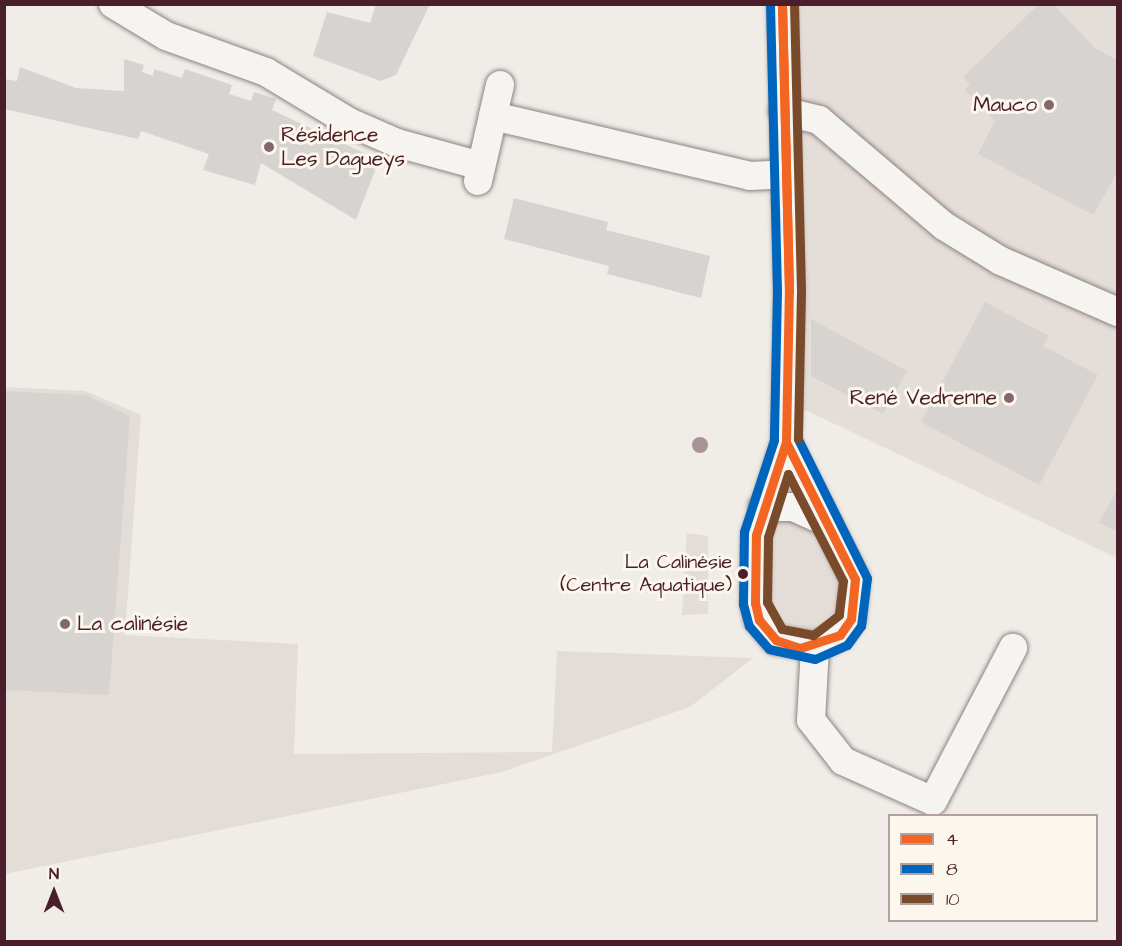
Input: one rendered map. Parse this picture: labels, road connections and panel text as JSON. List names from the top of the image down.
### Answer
{
  "places": [
    "Mauco",
    "Résidence Les Dagueys",
    "René Vedrenne",
    "La Calinésie (Centre Aquatique)",
    "La calinésie"
  ],
  "lines": ["transit line 4", "transit line 8", "transit line 10"],
  "legend": ["4", "8", "10"],
  "north": "top"
}
